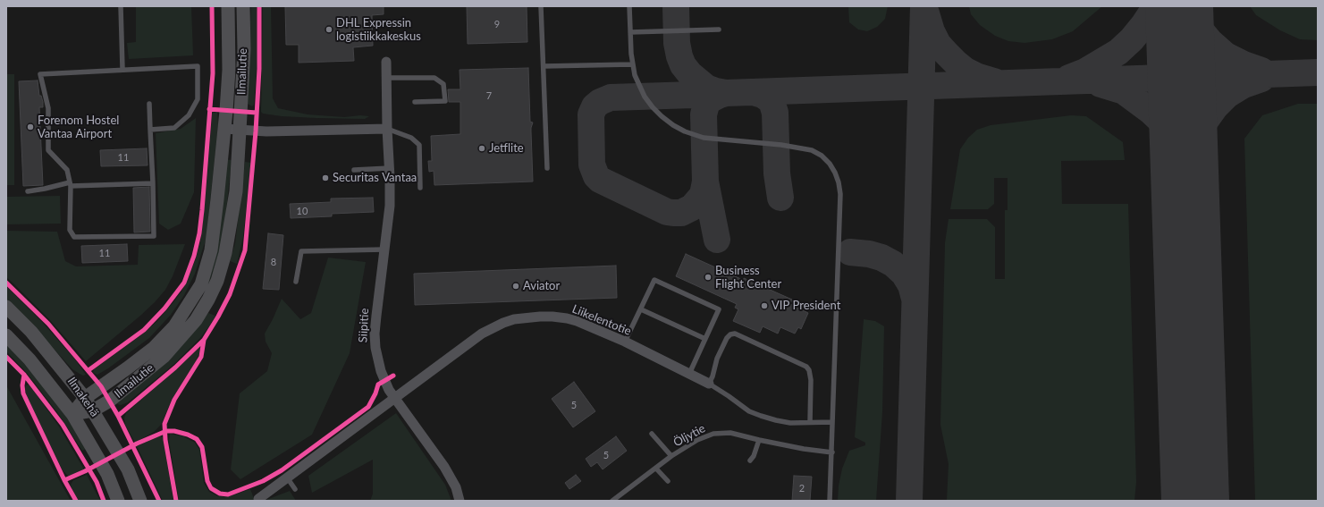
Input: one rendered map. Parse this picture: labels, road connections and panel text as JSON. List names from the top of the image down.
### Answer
{
  "streets": {
    "main road": ["Ilmailutie", "Ilmakehä"],
    "street": ["Liikelentotie", "Siipitie"],
    "lane": ["Öljytie"]
  },
  "crossings": [
    ["Ilmailutie", "Ilmakehä"],
    ["Liikelentotie", "Siipitie"]
  ],
  "places": [
    "DHL Expressin logistiikkakeskus",
    "Forenom Hostel Vantaa Airport",
    "Jetflite",
    "Securitas Vantaa",
    "Business Flight Center",
    "Aviator",
    "VIP President"
  ],
  "house_numbers": [
    "9",
    "7",
    "11",
    "10",
    "11",
    "8",
    "5",
    "5",
    "2"
  ]
}
